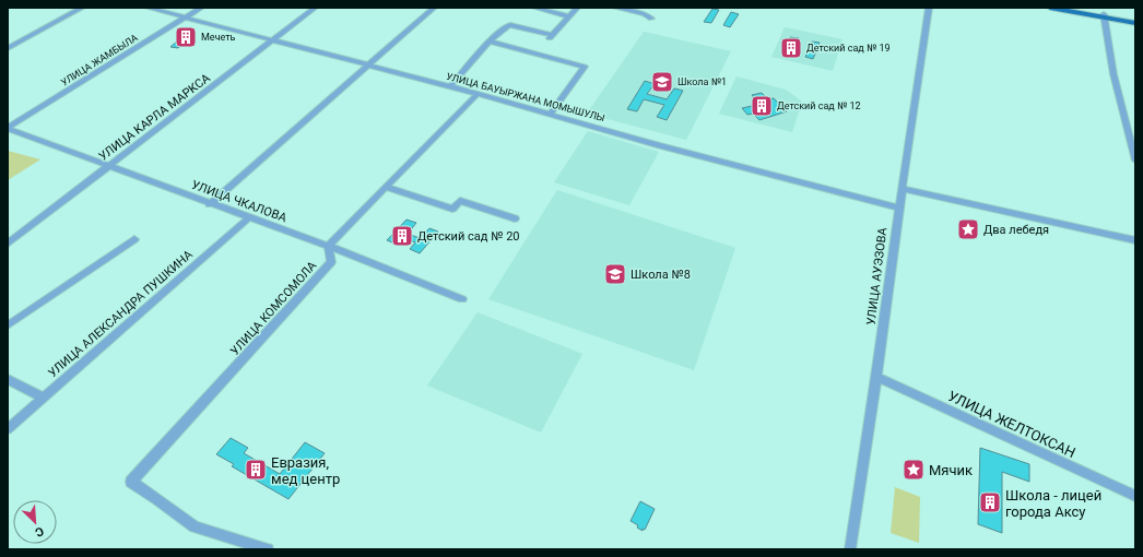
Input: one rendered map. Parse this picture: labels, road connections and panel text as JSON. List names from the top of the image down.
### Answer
{
  "streets": {
    "street": [
      "УЛИЦА ЖАМБЫЛА",
      "УЛИЦА БАУЫРЖАНА МОМЫШУЛЫ",
      "УЛИЦА КАРЛА МАРКСА",
      "УЛИЦА ЧКАЛОВА",
      "УЛИЦА АУЭЗОВА",
      "УЛИЦА КОМСОМОЛА",
      "УЛИЦА АЛЕКСАНДРА ПУШКИНА",
      "УЛИЦА ЖЕЛТОКСАН"
    ]
  },
  "crossings": [
    ["УЛИЦА ЖАМБЫЛА", "УЛИЦА БАУЫРЖАНА МОМЫШУЛЫ"],
    ["УЛИЦА ЖАМБЫЛА", "УЛИЦА ЧКАЛОВА"],
    ["УЛИЦА БАУЫРЖАНА МОМЫШУЛЫ", "УЛИЦА КАРЛА МАРКСА"],
    ["УЛИЦА БАУЫРЖАНА МОМЫШУЛЫ", "УЛИЦА АУЭЗОВА"],
    ["УЛИЦА КАРЛА МАРКСА", "УЛИЦА ЧКАЛОВА"],
    ["УЛИЦА ЧКАЛОВА", "УЛИЦА КОМСОМОЛА"],
    ["УЛИЦА ЧКАЛОВА", "УЛИЦА АЛЕКСАНДРА ПУШКИНА"],
    ["УЛИЦА АУЭЗОВА", "УЛИЦА ЖЕЛТОКСАН"]
  ],
  "places": {
    "building": [
      "Мечеть",
      "Детский сад № 19",
      "Детский сад № 12",
      "Детский сад № 20",
      "Евразия, мед центр",
      "Школа - лицей города Аксу"
    ],
    "school or university": ["Школа №1", "Школа №8"],
    "place": ["Два лебедя", "Мячик"]
  },
  "north": "bottom right"
}
